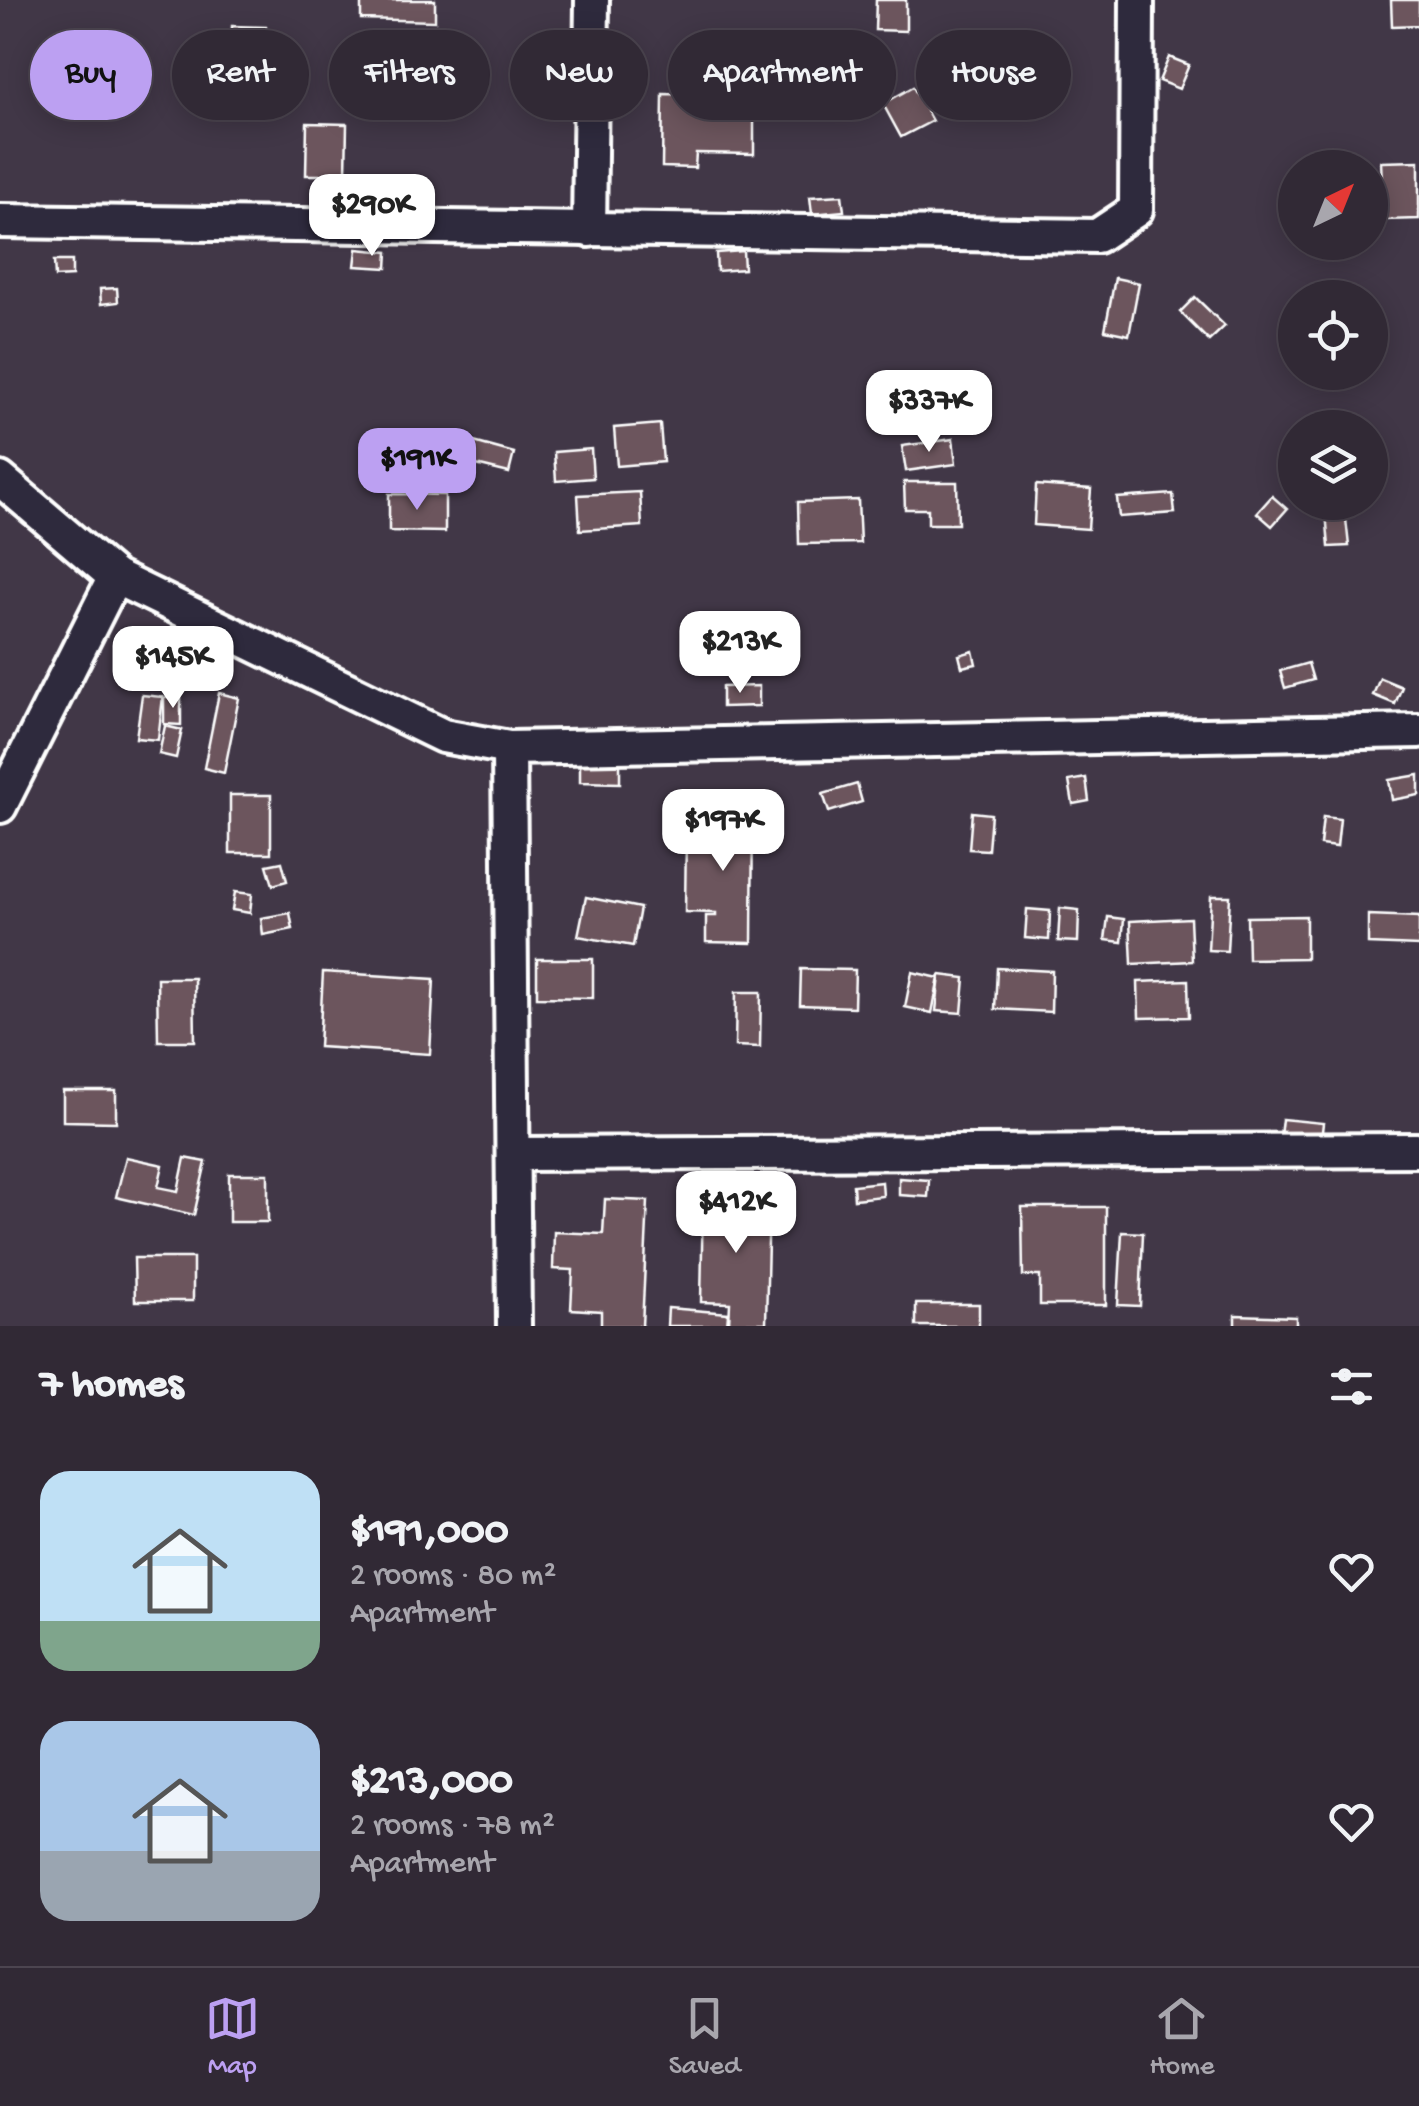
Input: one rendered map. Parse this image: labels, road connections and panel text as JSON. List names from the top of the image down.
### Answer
{
  "north": "top right",
  "page": {
    "chip": [
      "Buy",
      "Rent",
      "Filters",
      "New",
      "Apartment",
      "House"
    ],
    "price": [
      "$290K",
      "$337K",
      "$191K",
      "$213K",
      "$145K",
      "$197K",
      "$412K"
    ],
    "heading": "7 homes",
    "list": [
      {
        "name": "$191,000",
        "note": "2 rooms · 80 m² · Apartment"
      },
      {
        "name": "$213,000",
        "note": "2 rooms · 78 m² · Apartment"
      }
    ],
    "tabs": ["Map", "Saved", "Home"]
  }
}
